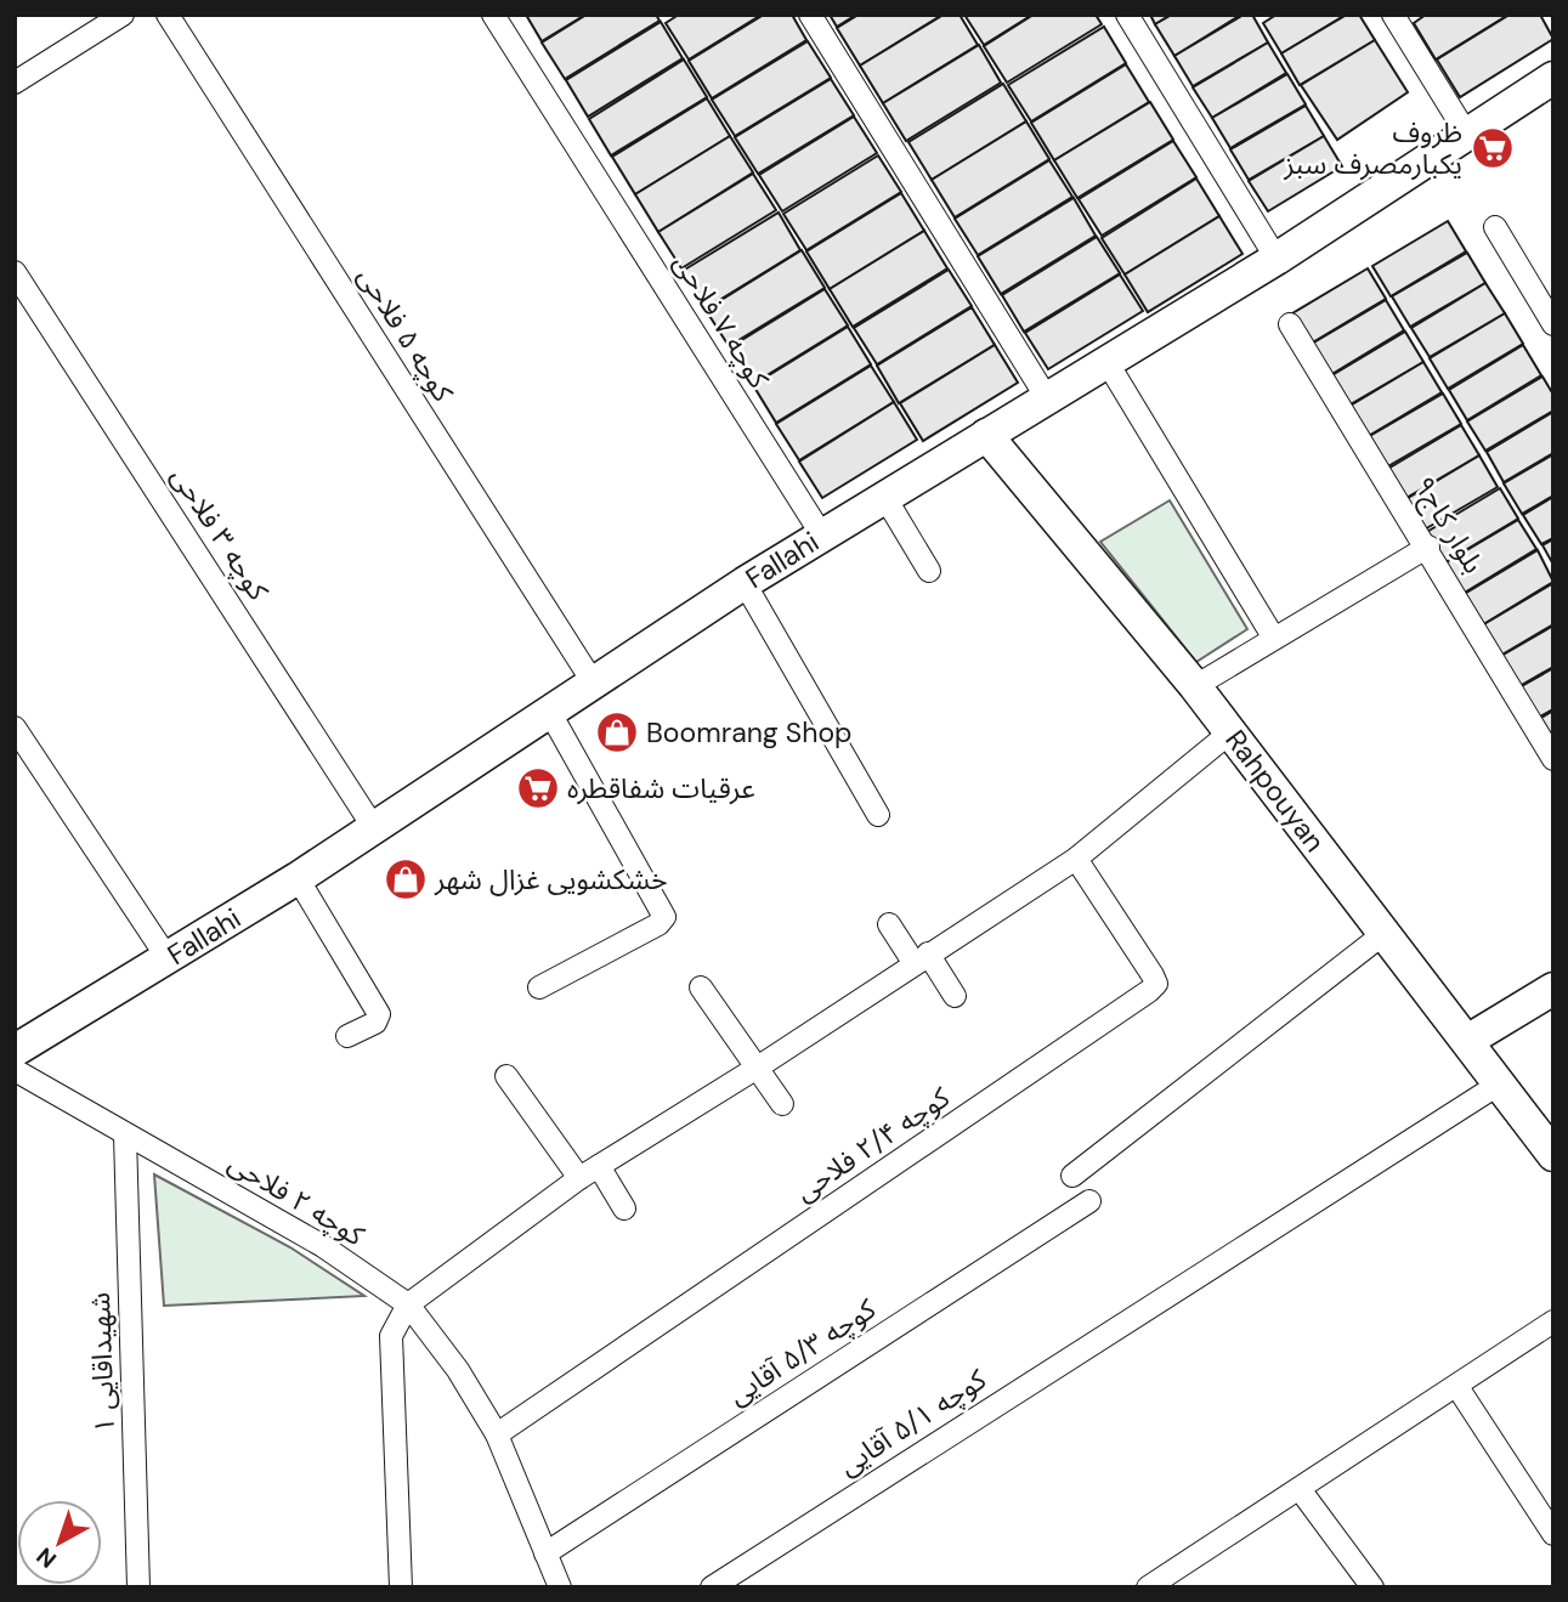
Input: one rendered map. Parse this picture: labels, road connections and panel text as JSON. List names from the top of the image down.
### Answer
{
  "streets": {
    "street": [
      "کوچه ۷ فلاحی",
      "کوچه ۵ فلاحی",
      "بلوار کاج۹",
      "کوچه ۳ فلاحی",
      "Fallahi",
      "Rahpouyan",
      "کوچه ۲/۴ فلاحی",
      "کوچه ۲ فلاحی",
      "کوچه ۵/۳ آقایی",
      "۱ شهیداقایی",
      "کوچه ۵/۱ آقایی"
    ]
  },
  "crossings": [
    ["کوچه ۷ فلاحی", "Fallahi"],
    ["کوچه ۵ فلاحی", "Fallahi"],
    ["کوچه ۳ فلاحی", "Fallahi"],
    ["Fallahi", "Rahpouyan"],
    ["Rahpouyan", "کوچه ۵/۱ آقایی"],
    ["کوچه ۲/۴ فلاحی", "کوچه ۲ فلاحی"],
    ["کوچه ۲ فلاحی", "کوچه ۵/۳ آقایی"],
    ["کوچه ۲ فلاحی", "۱ شهیداقایی"]
  ],
  "places": {
    "supermarket": ["ظروف یکبارمصرف سبز", "عرقیات شفاقطره"],
    "shop": ["Boomrang Shop", "خشکشویی غزال شهر"]
  },
  "north": "bottom left"
}
